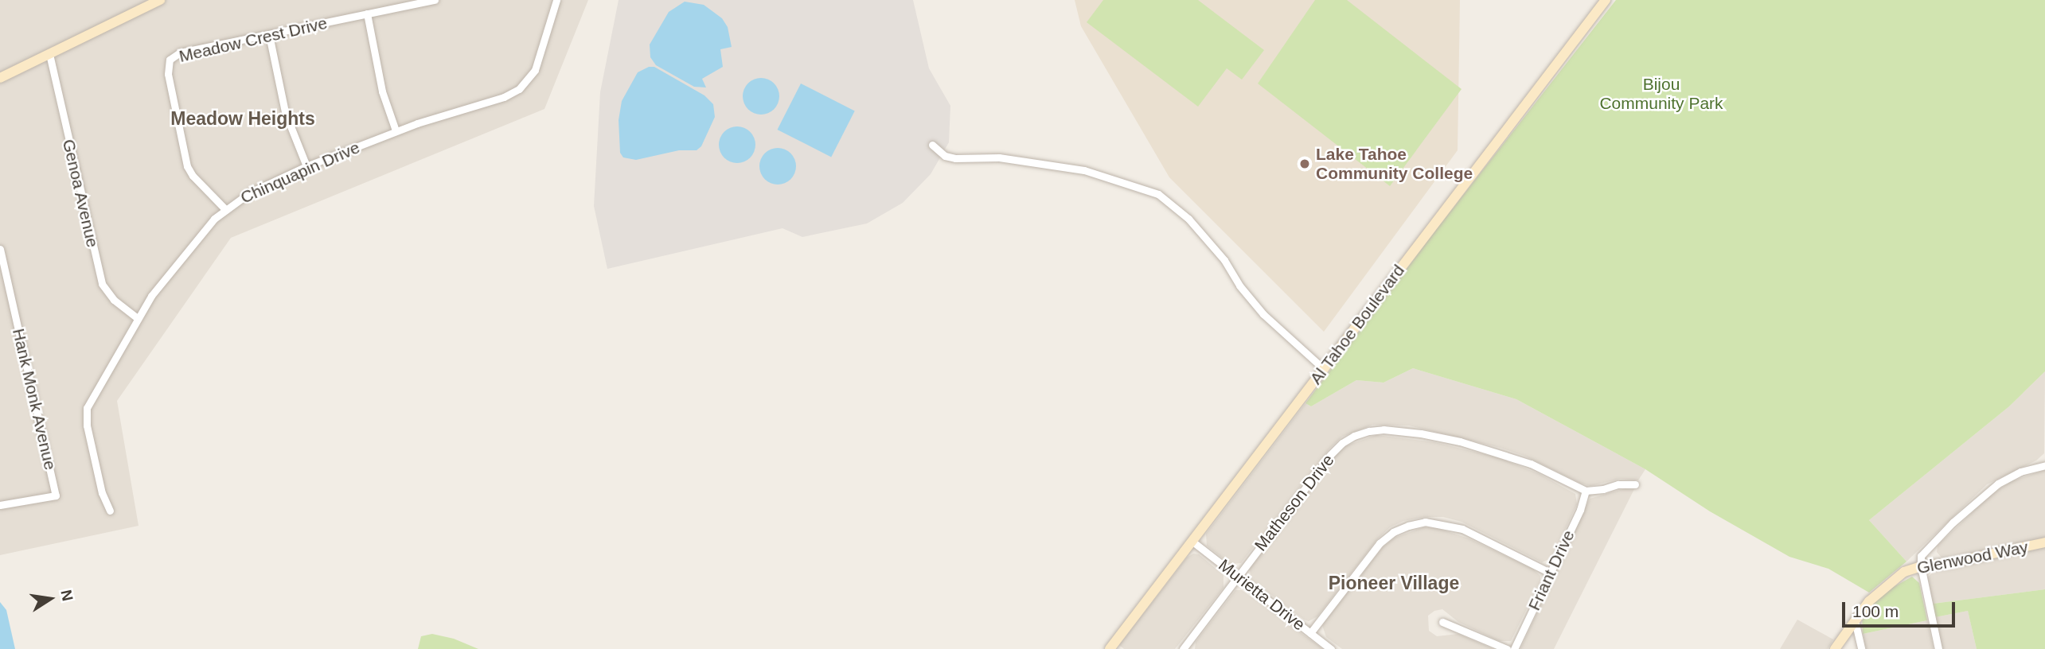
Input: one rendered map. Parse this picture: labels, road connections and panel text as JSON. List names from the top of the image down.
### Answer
{
  "streets": {
    "main road": ["Al Tahoe Boulevard", "Glenwood Way"],
    "street": [
      "Meadow Crest Drive",
      "Chinquapin Drive",
      "Genoa Avenue",
      "Hank Monk Avenue",
      "Matheson Drive",
      "Friant Drive",
      "Murietta Drive"
    ]
  },
  "crossings": [
    ["Meadow Crest Drive", "Chinquapin Drive"],
    ["Chinquapin Drive", "Genoa Avenue"],
    ["Al Tahoe Boulevard", "Murietta Drive"],
    ["Matheson Drive", "Friant Drive"],
    ["Matheson Drive", "Murietta Drive"]
  ],
  "districts": ["Meadow Heights", "Pioneer Village"],
  "parks": ["Bijou Community Park"],
  "places": ["Lake Tahoe Community College"],
  "scale_bar": "100 m",
  "north": "right"
}
